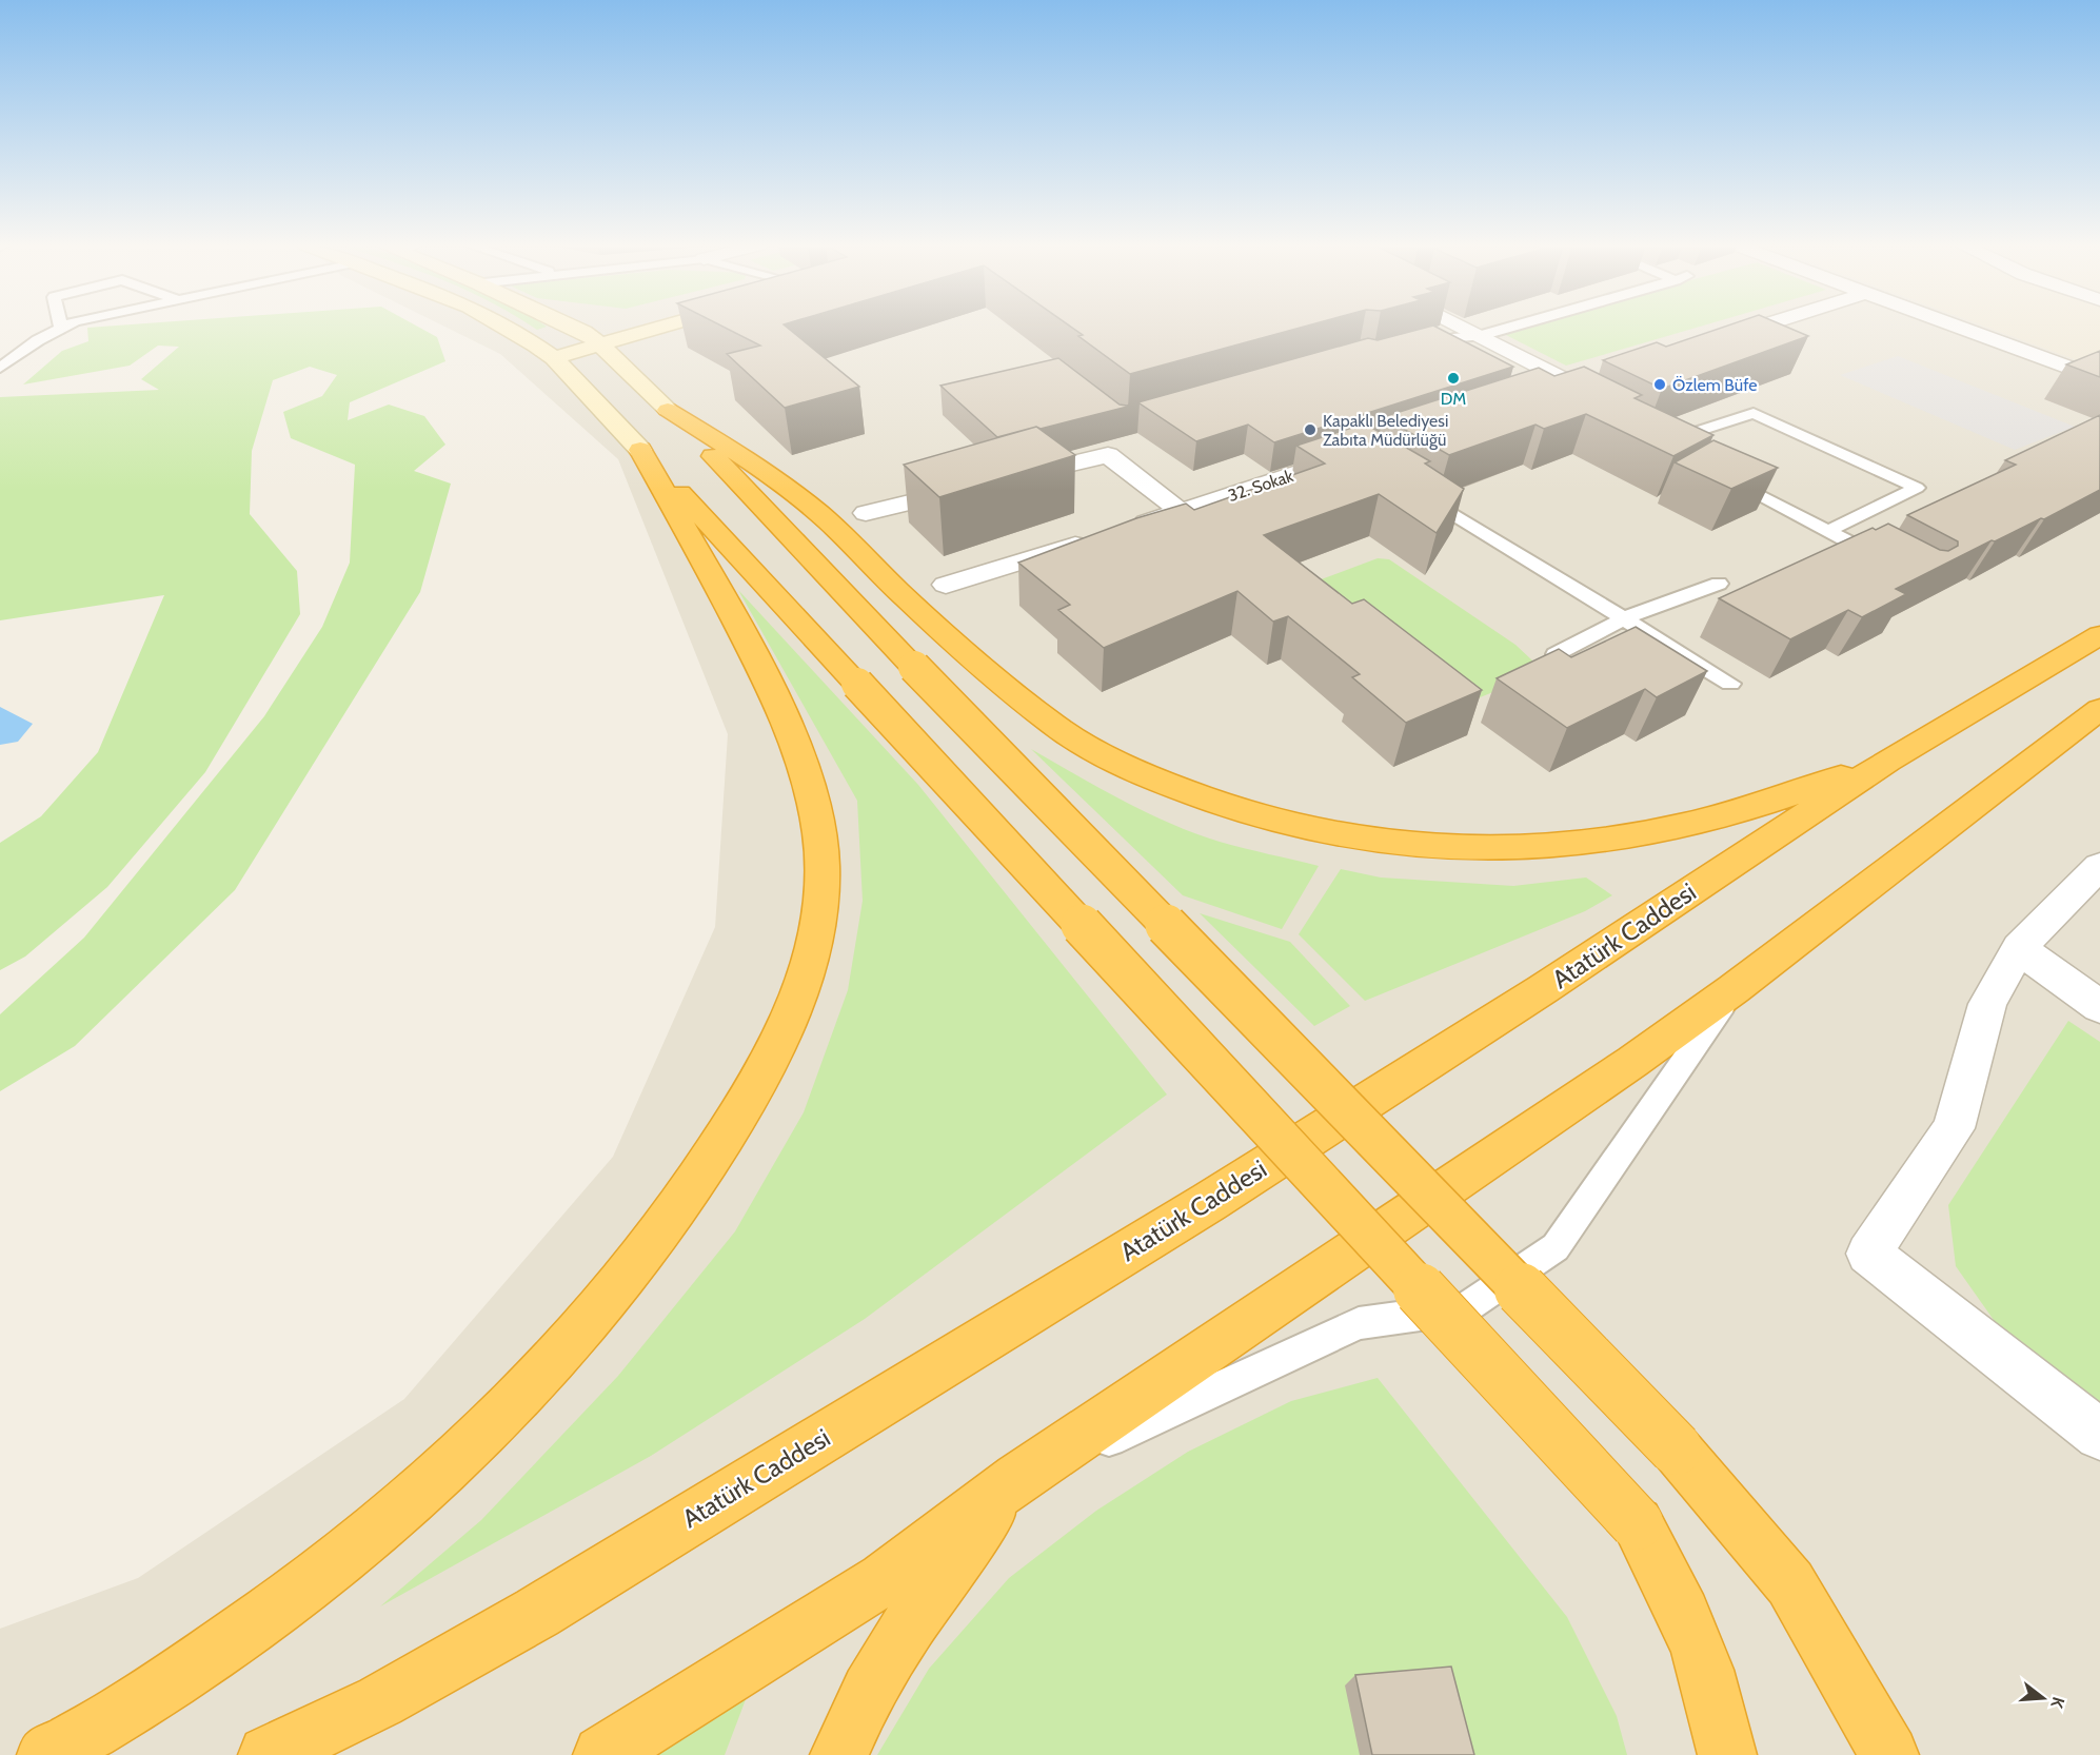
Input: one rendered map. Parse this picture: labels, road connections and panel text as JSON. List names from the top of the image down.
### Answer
{
  "streets": {
    "highway": ["Atatürk Caddesi"],
    "street": ["32. Sokak"]
  },
  "places": ["DM", "Özlem Büfe", "Kapaklı Belediyesi Zabıta Müdürlüğü"],
  "north": "right"
}
